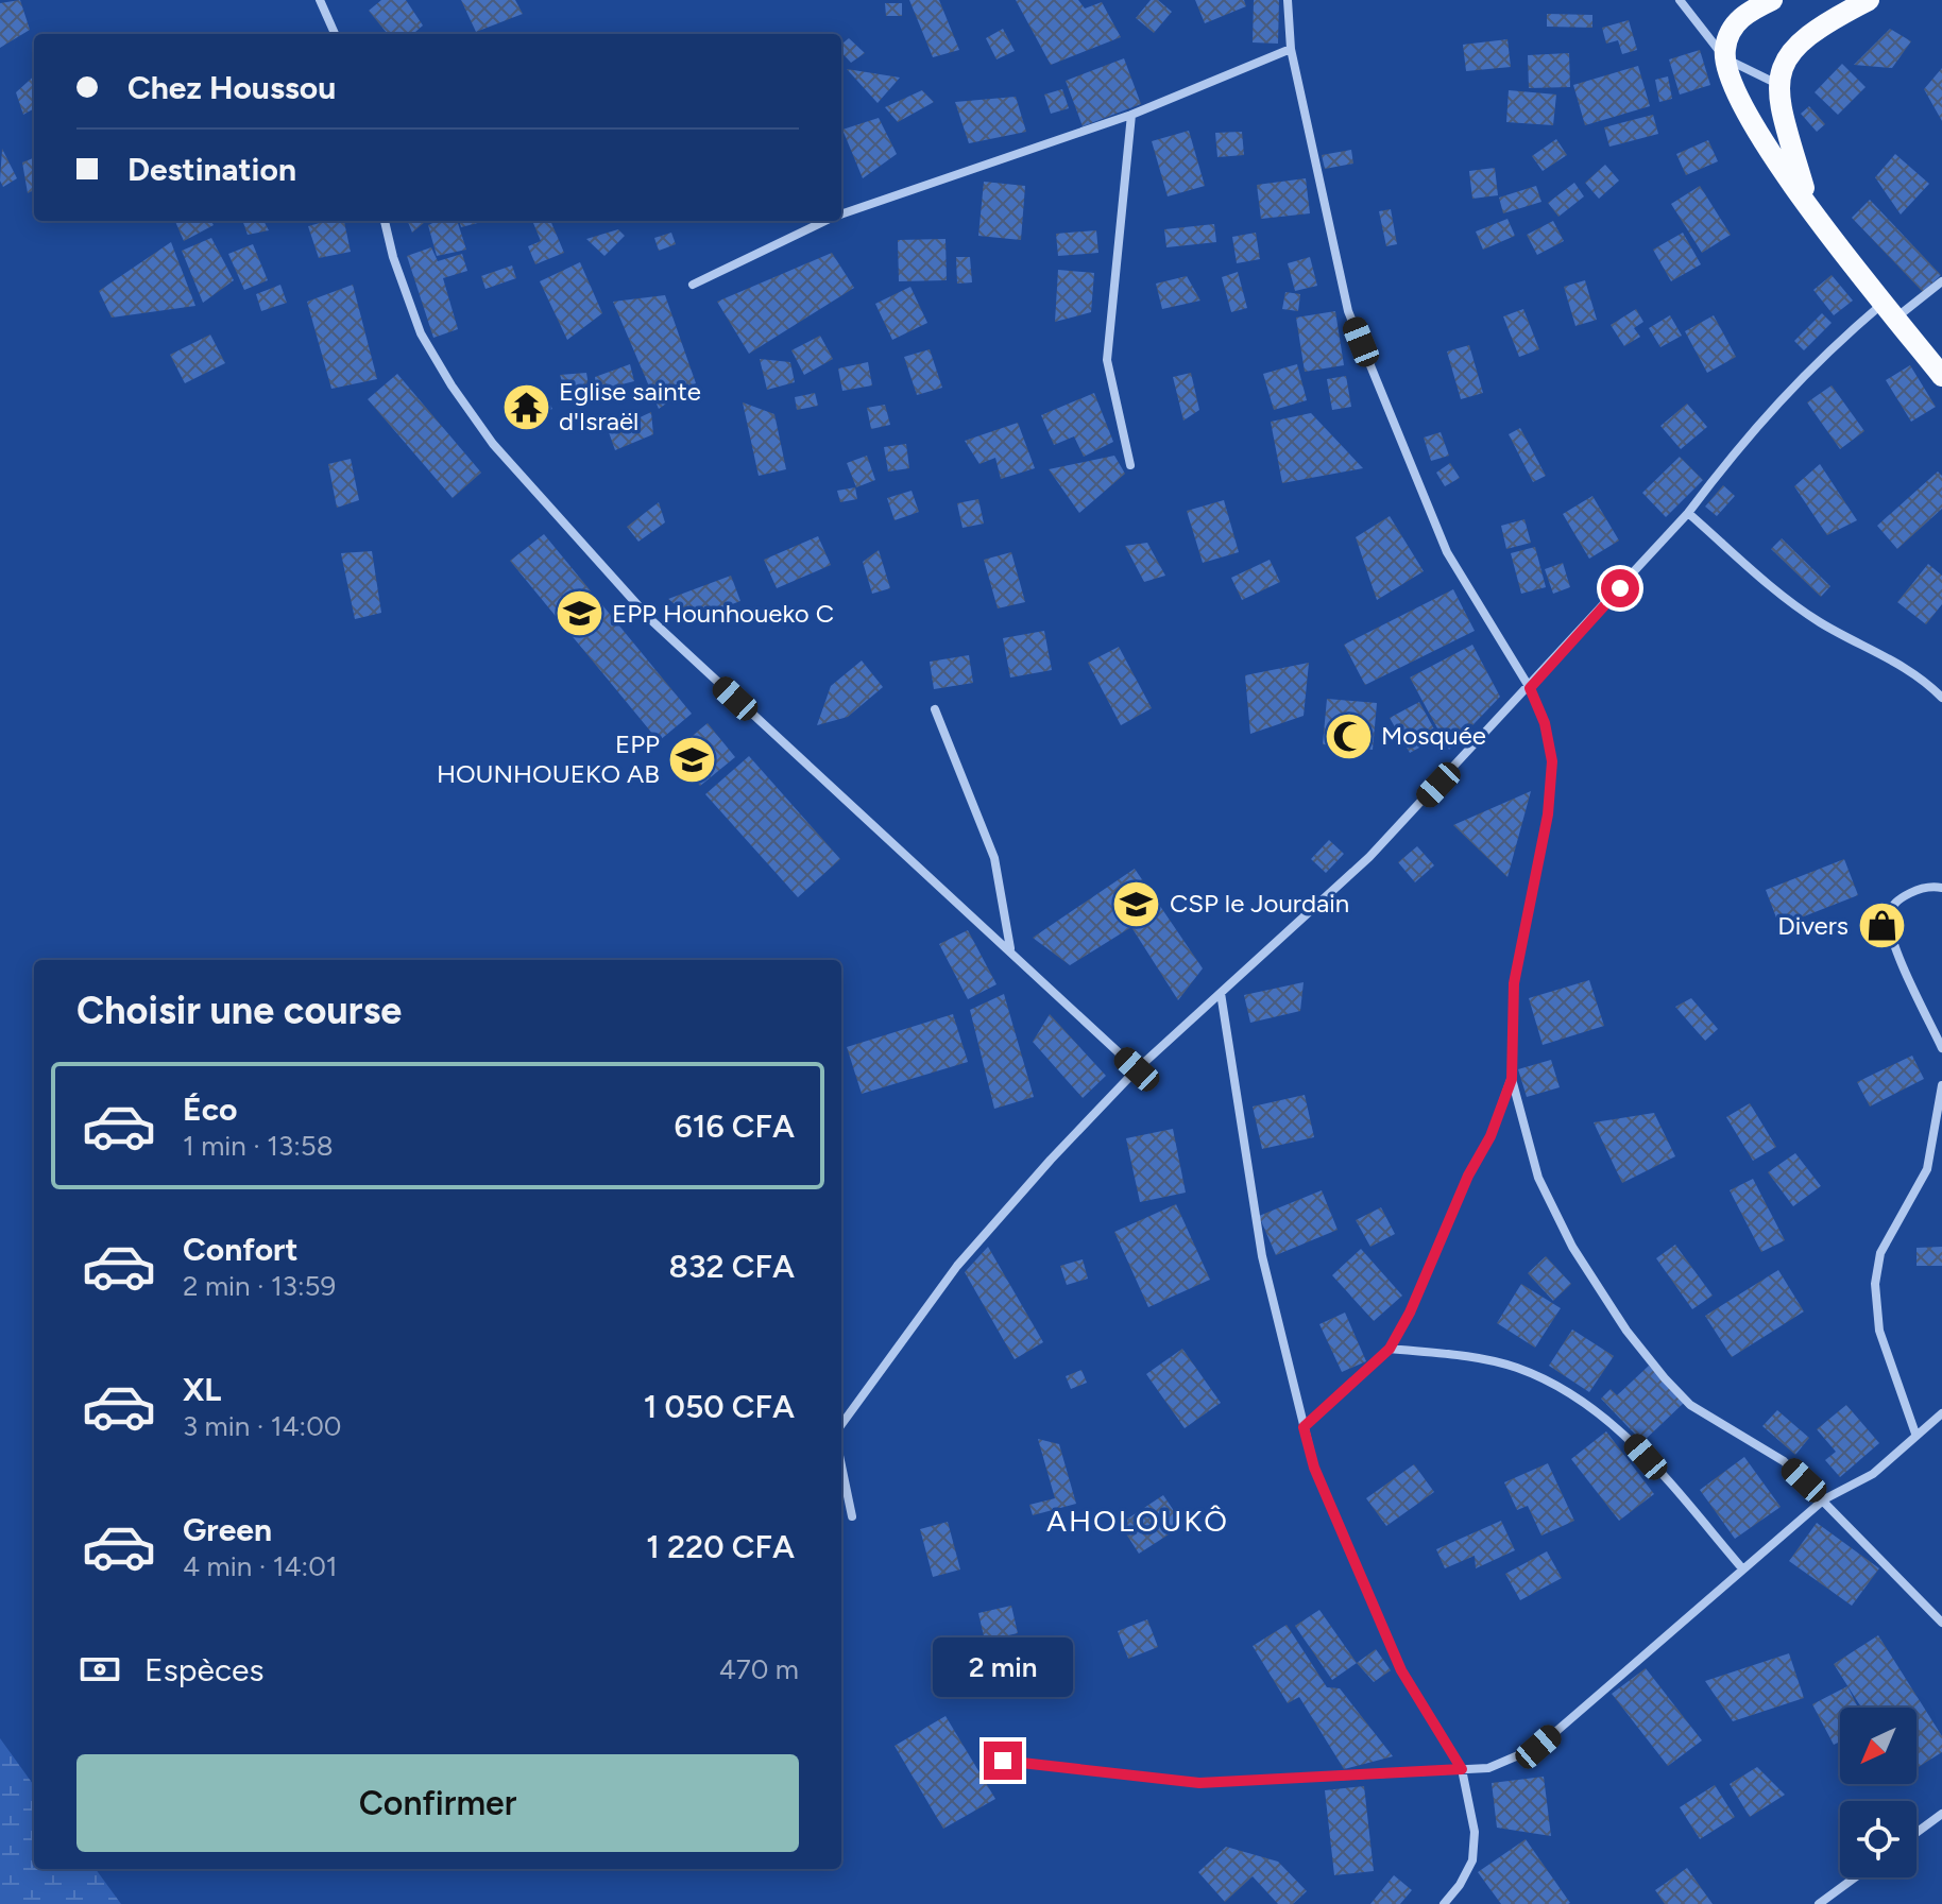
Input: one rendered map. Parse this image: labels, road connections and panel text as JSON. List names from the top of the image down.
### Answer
{
  "districts": ["AHOLOUKÔ"],
  "places": {
    "temple": ["Eglise sainte d'Israël"],
    "school or university": ["EPP Hounhoueko C", "EPP HOUNHOUEKO AB", "CSP le Jourdain"],
    "mosque": ["Mosquée"],
    "shop": ["Divers"]
  },
  "north": "bottom left",
  "page": {
    "banner": ["Chez Houssou", "Destination"],
    "heading": "Choisir une course",
    "list": [
      {
        "name": "Éco",
        "note": "1 min · 13:58",
        "value": "616 CFA"
      },
      {
        "name": "Confort",
        "note": "2 min · 13:59",
        "value": "832 CFA"
      },
      {
        "name": "XL",
        "note": "3 min · 14:00",
        "value": "1 050 CFA"
      },
      {
        "name": "Green",
        "note": "4 min · 14:01",
        "value": "1 220 CFA"
      }
    ],
    "pay": ["Espèces", "470 m"],
    "bubble": "2 min",
    "buttons": "Confirmer"
  }
}
